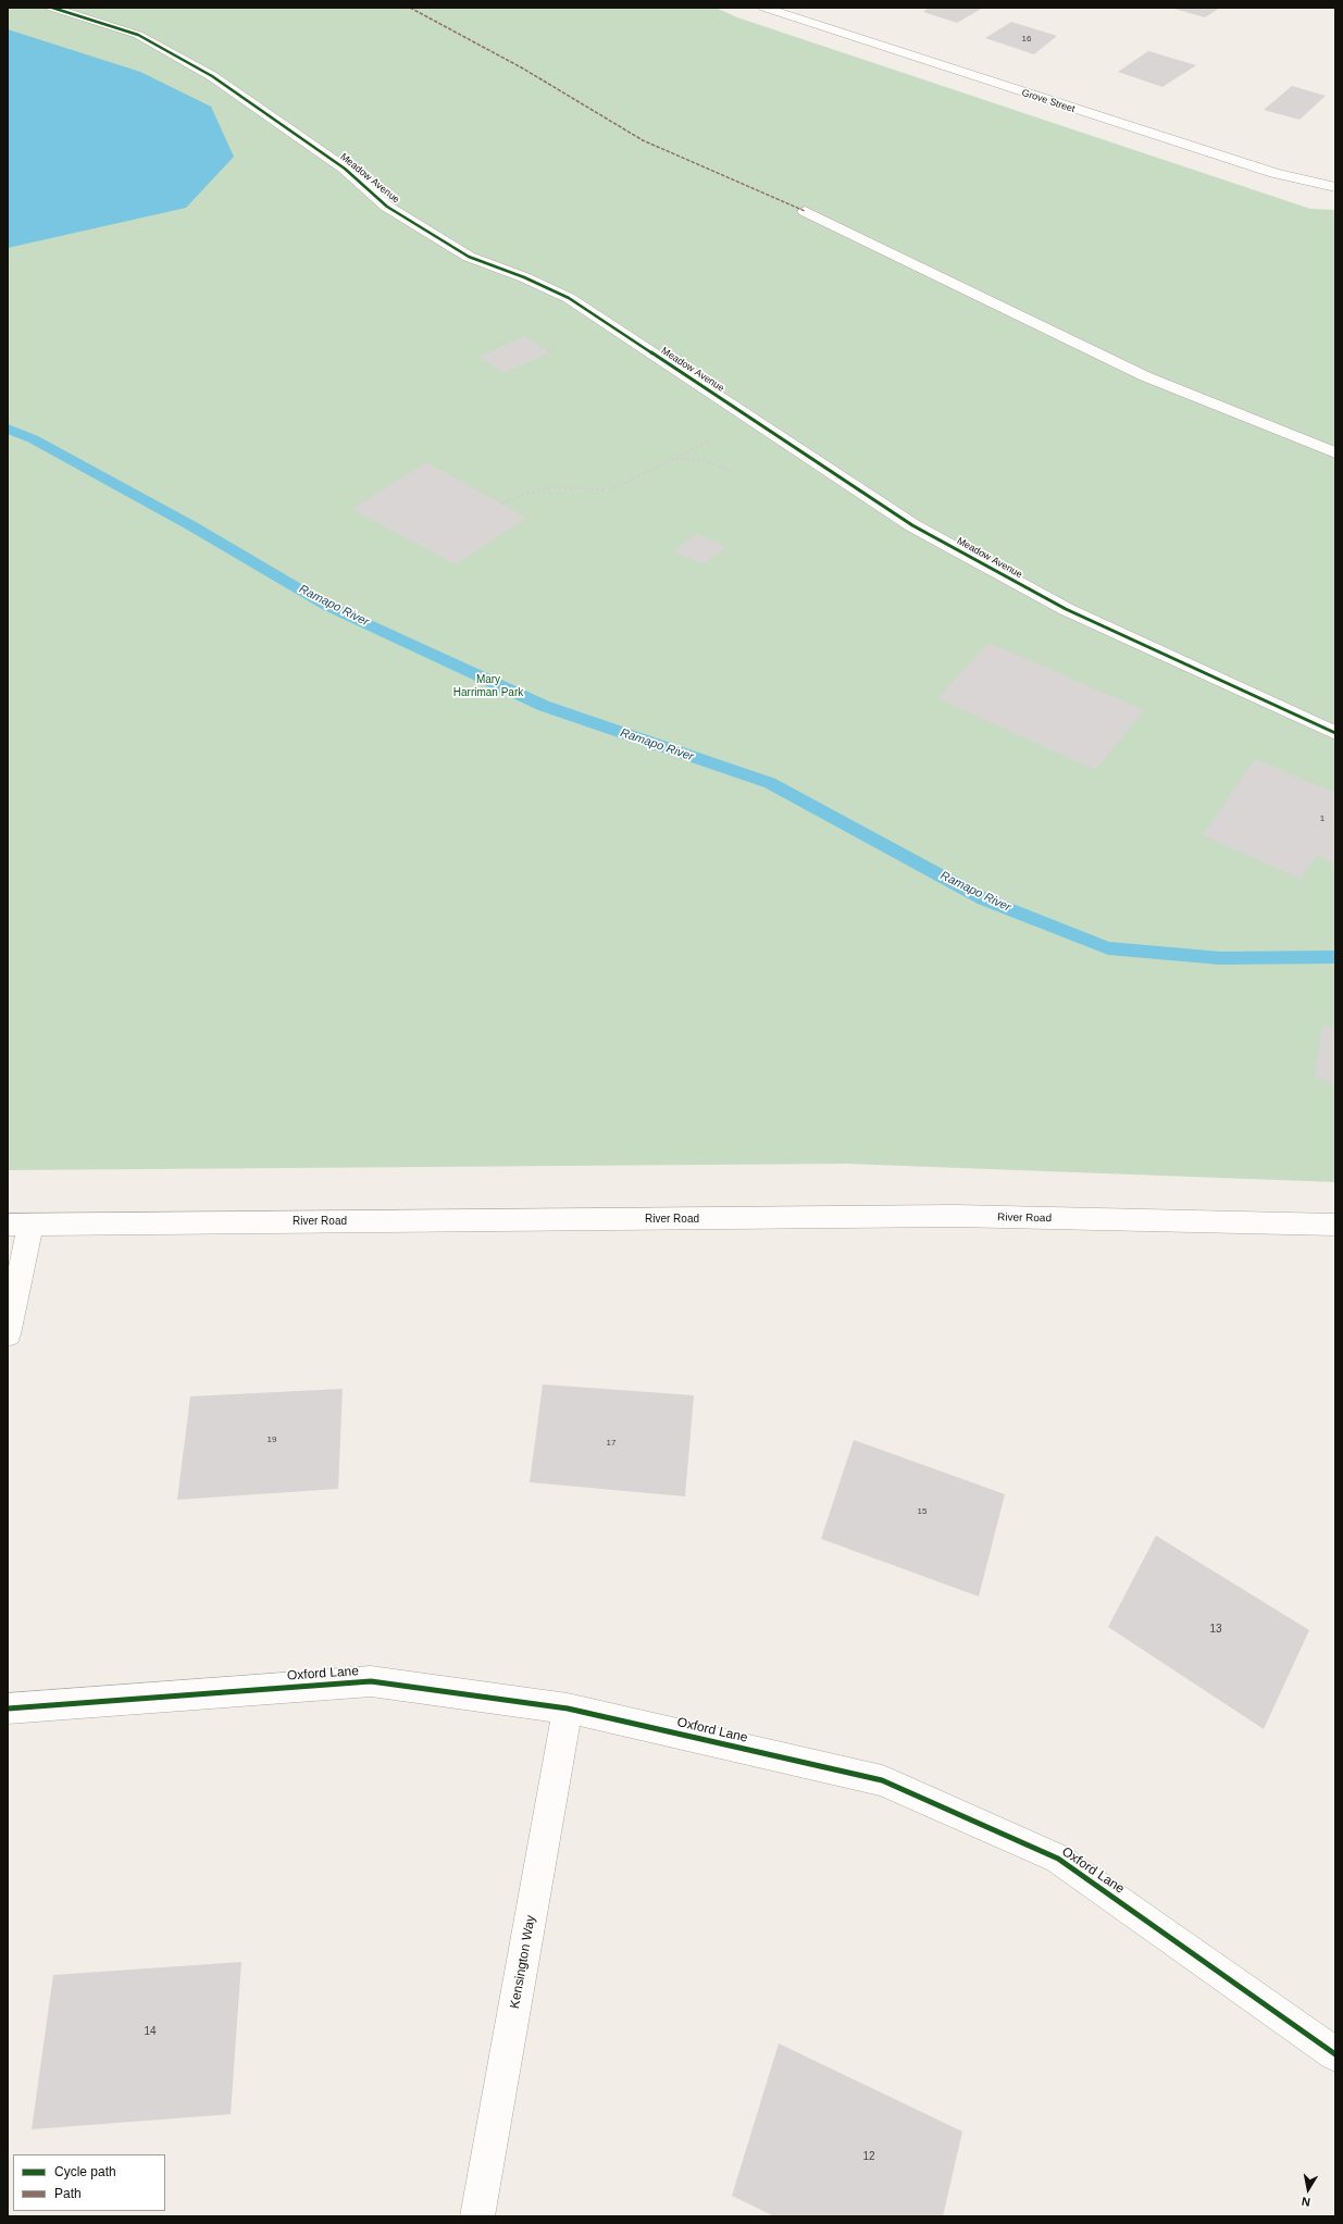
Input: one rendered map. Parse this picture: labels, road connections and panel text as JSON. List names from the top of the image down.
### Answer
{
  "streets": {
    "street": [
      "Grove Street",
      "Meadow Avenue",
      "River Road",
      "Oxford Lane",
      "Kensington Way"
    ]
  },
  "crossings": [
    ["Oxford Lane", "Kensington Way"]
  ],
  "water": ["Ramapo River"],
  "parks": ["Mary Harriman Park"],
  "house_numbers": [
    "16",
    "1",
    "19",
    "17",
    "15",
    "13",
    "14",
    "12"
  ],
  "legend": ["Cycle path", "Path"],
  "north": "bottom"
}
